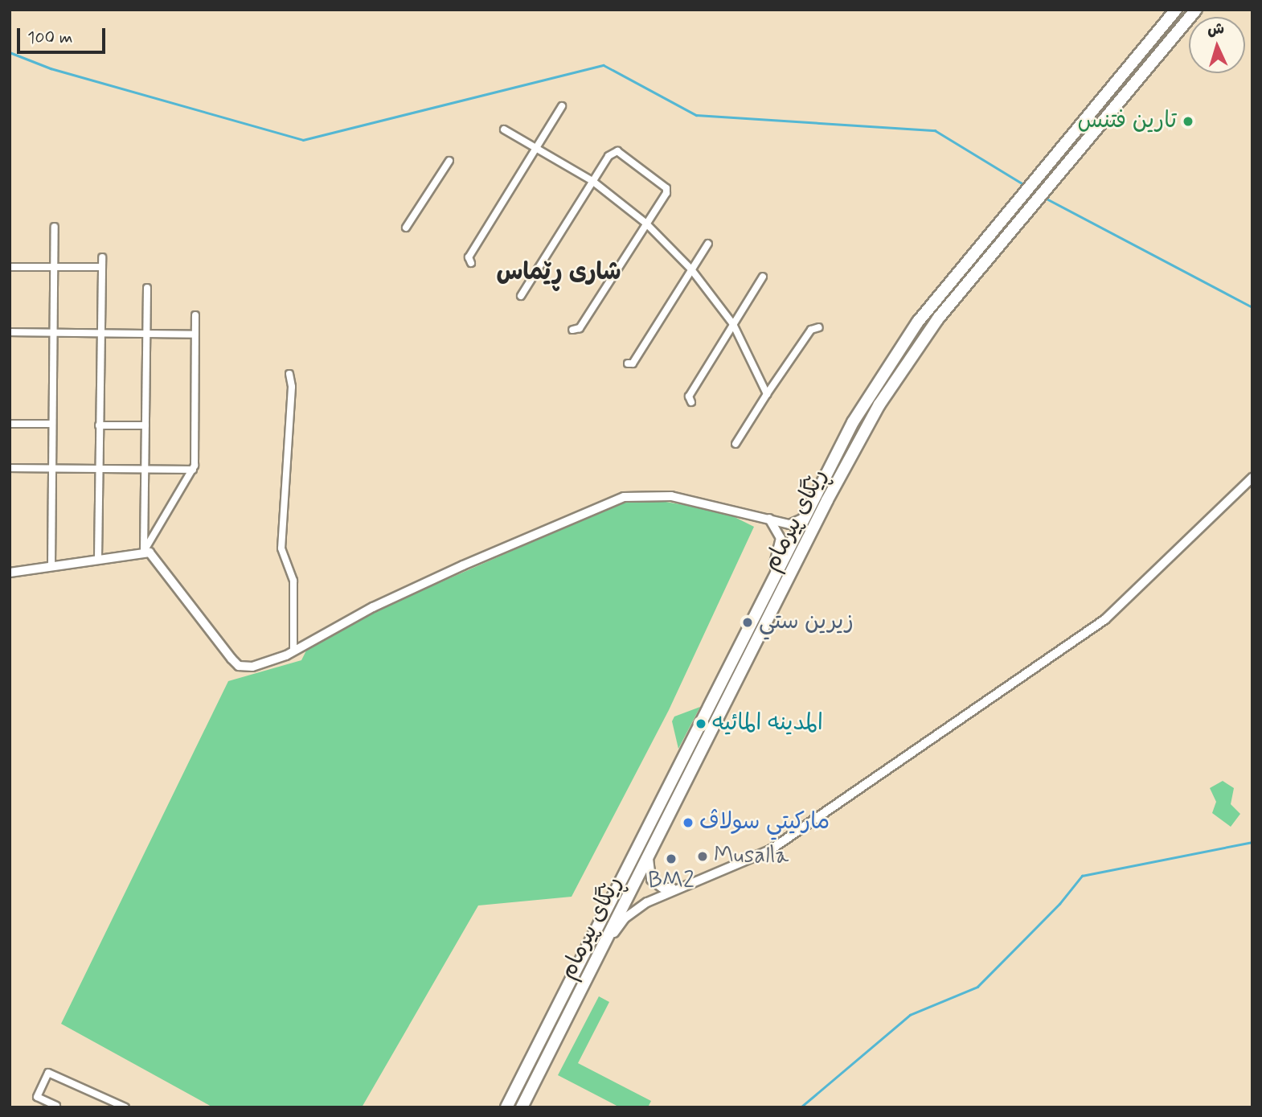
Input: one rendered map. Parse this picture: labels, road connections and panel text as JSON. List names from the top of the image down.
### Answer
{
  "streets": {
    "highway": ["ڕێگای پیرمام"]
  },
  "districts": ["شاری ڕێماس"],
  "places": [
    "تارين فتنس",
    "زيرين ستي",
    "المدينه المائيه",
    "ماركيتي سولاڤ",
    "Musalla",
    "BM2"
  ],
  "scale_bar": "100 m",
  "north": "top"
}
